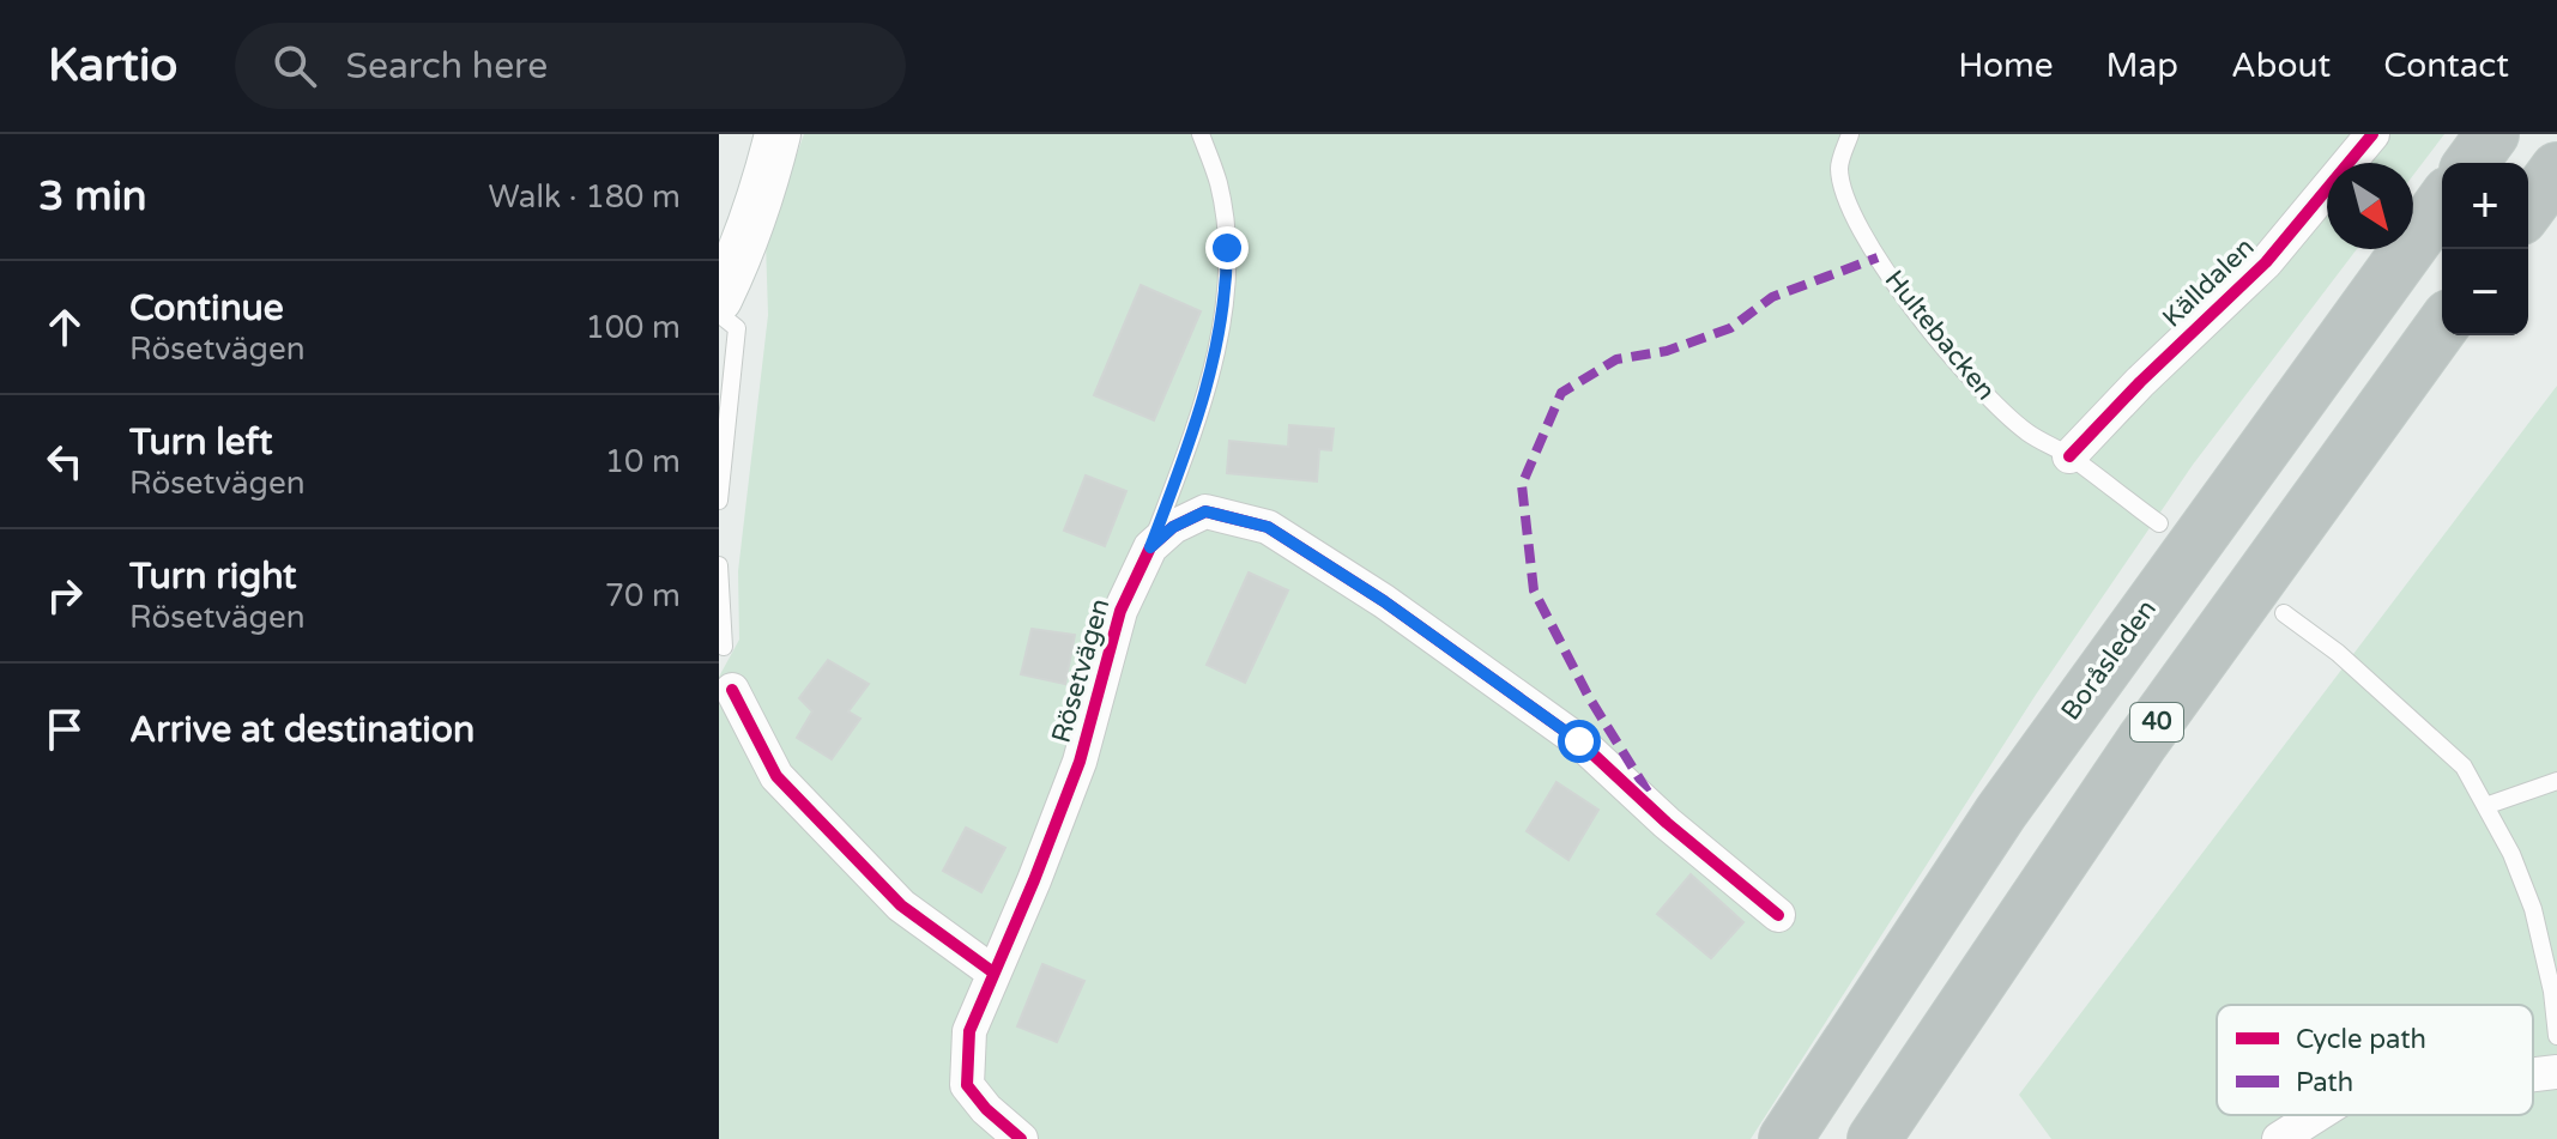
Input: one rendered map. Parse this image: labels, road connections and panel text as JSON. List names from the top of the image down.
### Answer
{
  "streets": {
    "highway": ["Boråsleden", "40"],
    "street": ["Källdalen", "Rösetvägen"],
    "lane": ["Hultebacken"]
  },
  "crossings": [
    ["Källdalen", "Hultebacken"]
  ],
  "legend": ["Cycle path", "Path"],
  "north": "bottom right",
  "page": {
    "header": "Kartio",
    "search": "Search here",
    "nav": [
      "Home",
      "Map",
      "About",
      "Contact"
    ],
    "heading": ["3 min", "Walk · 180 m"],
    "map_buttons": ["+", "−"],
    "list": [
      ["Continue", "Rösetvägen", "100 m"],
      ["Turn left", "Rösetvägen", "10 m"],
      ["Turn right", "Rösetvägen", "70 m"],
      "Arrive at destination"
    ]
  }
}
